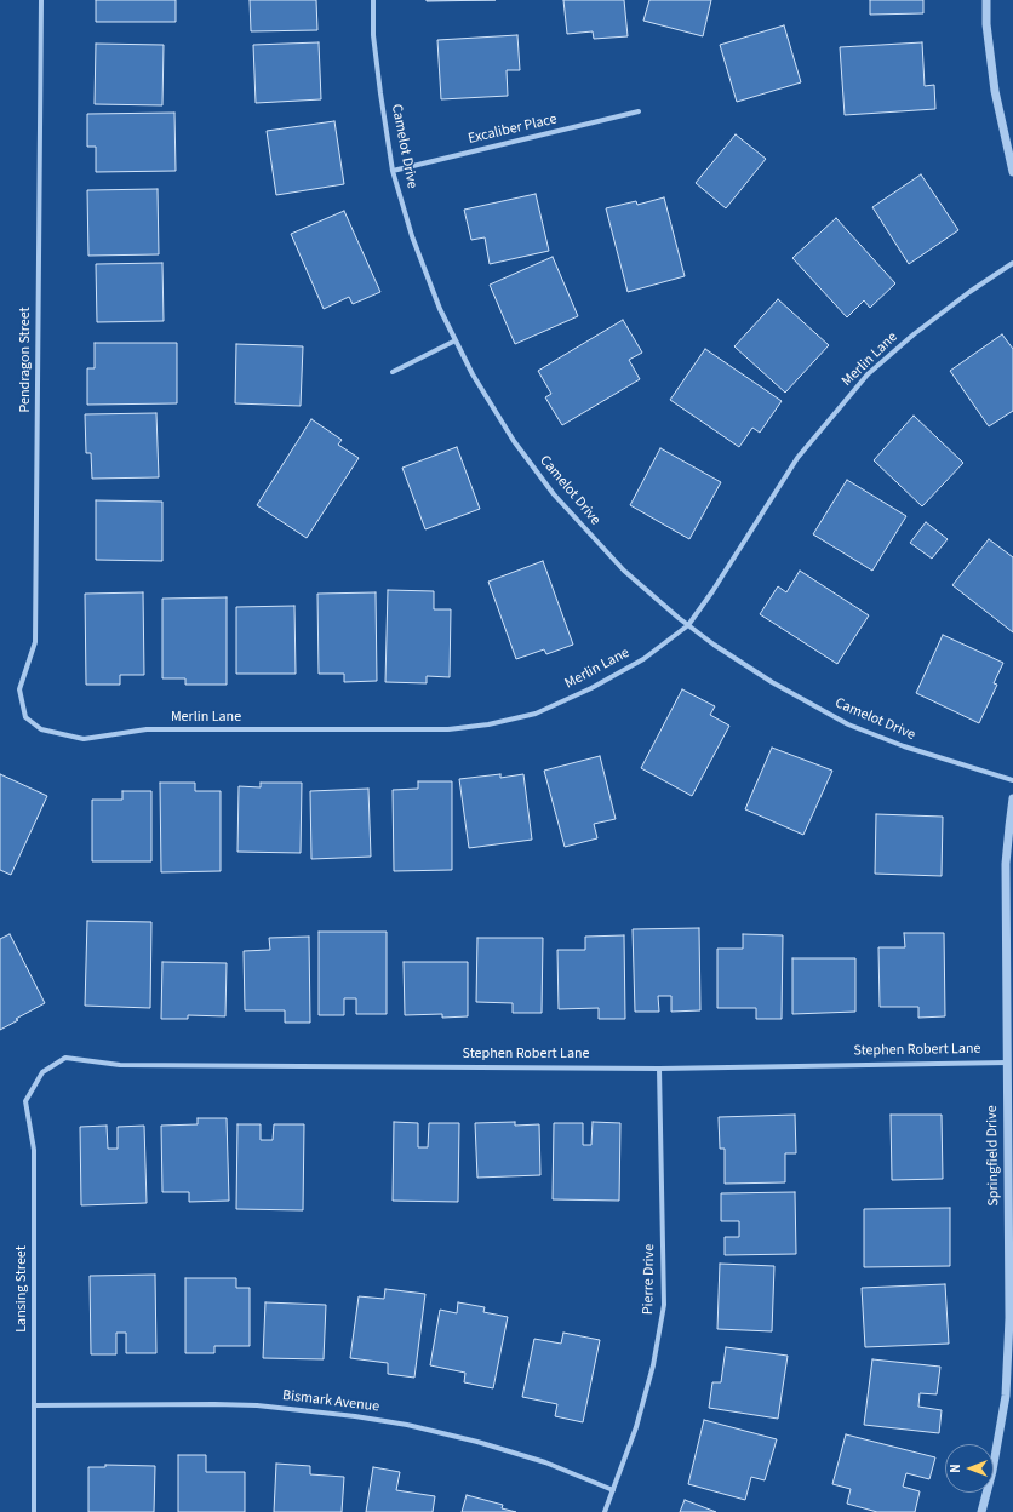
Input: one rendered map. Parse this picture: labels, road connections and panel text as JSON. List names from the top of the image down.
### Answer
{
  "streets": {
    "street": [
      "Excaliber Place",
      "Camelot Drive",
      "Pendragon Street",
      "Merlin Lane",
      "Stephen Robert Lane",
      "Springfield Drive",
      "Pierre Drive",
      "Lansing Street",
      "Bismark Avenue"
    ]
  },
  "crossings": [
    ["Excaliber Place", "Camelot Drive"],
    ["Camelot Drive", "Merlin Lane"],
    ["Pendragon Street", "Merlin Lane"],
    ["Stephen Robert Lane", "Springfield Drive"],
    ["Stephen Robert Lane", "Pierre Drive"],
    ["Stephen Robert Lane", "Lansing Street"],
    ["Pierre Drive", "Bismark Avenue"],
    ["Lansing Street", "Bismark Avenue"]
  ],
  "north": "left"
}
